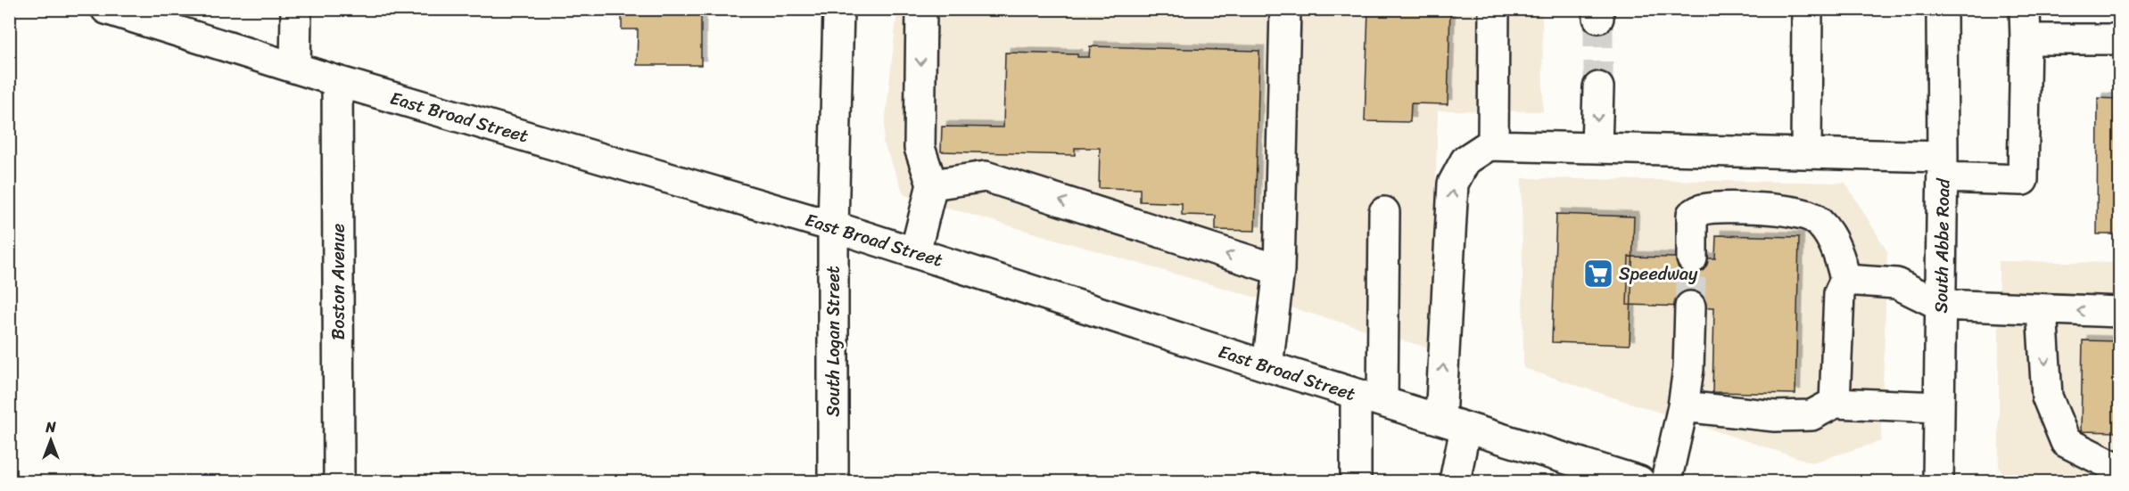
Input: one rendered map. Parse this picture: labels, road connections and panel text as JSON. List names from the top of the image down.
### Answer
{
  "streets": {
    "street": [
      "East Broad Street",
      "South Abbe Road",
      "Boston Avenue",
      "South Logan Street"
    ]
  },
  "crossings": [
    ["East Broad Street", "Boston Avenue"],
    ["East Broad Street", "South Logan Street"]
  ],
  "places": {
    "supermarket": ["Speedway"]
  },
  "north": "top"
}
